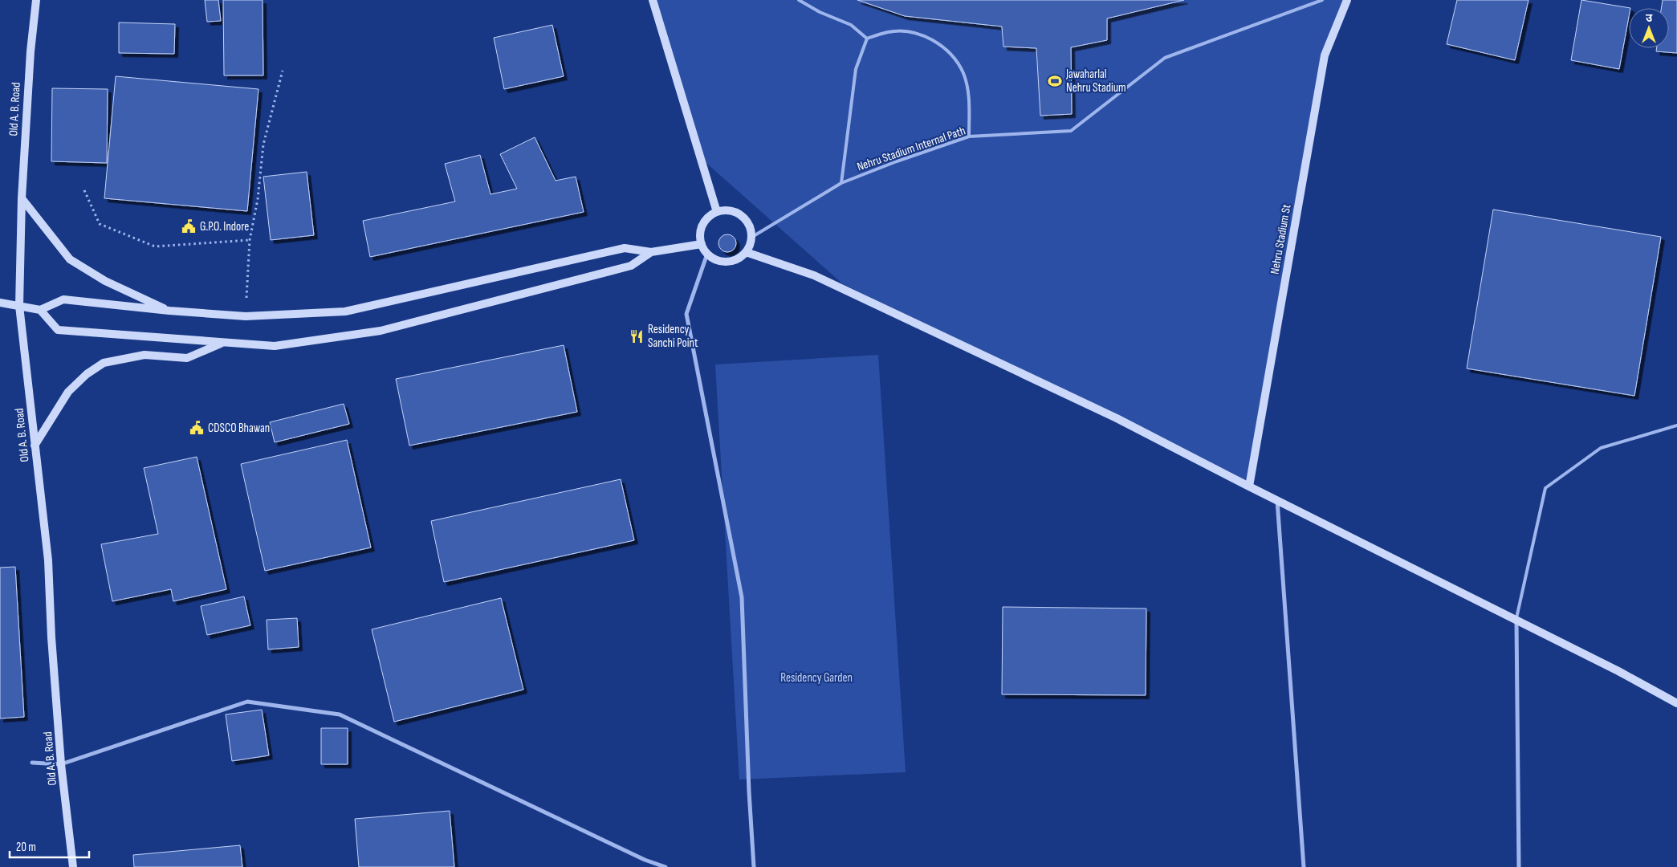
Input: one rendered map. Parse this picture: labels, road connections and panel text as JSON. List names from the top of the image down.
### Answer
{
  "streets": {
    "street": ["Old A. B. Road", "Nehru Stadium St"],
    "lane": ["Nehru Stadium Internal Path"]
  },
  "parks": ["Residency Garden"],
  "places": {
    "sports": ["Jawaharlal Nehru Stadium"],
    "public building": ["G.P.O. Indore", "CDSCO Bhawan"],
    "restaurant": ["Residency Sanchi Point"]
  },
  "scale_bar": "20 m",
  "north": "top"
}
